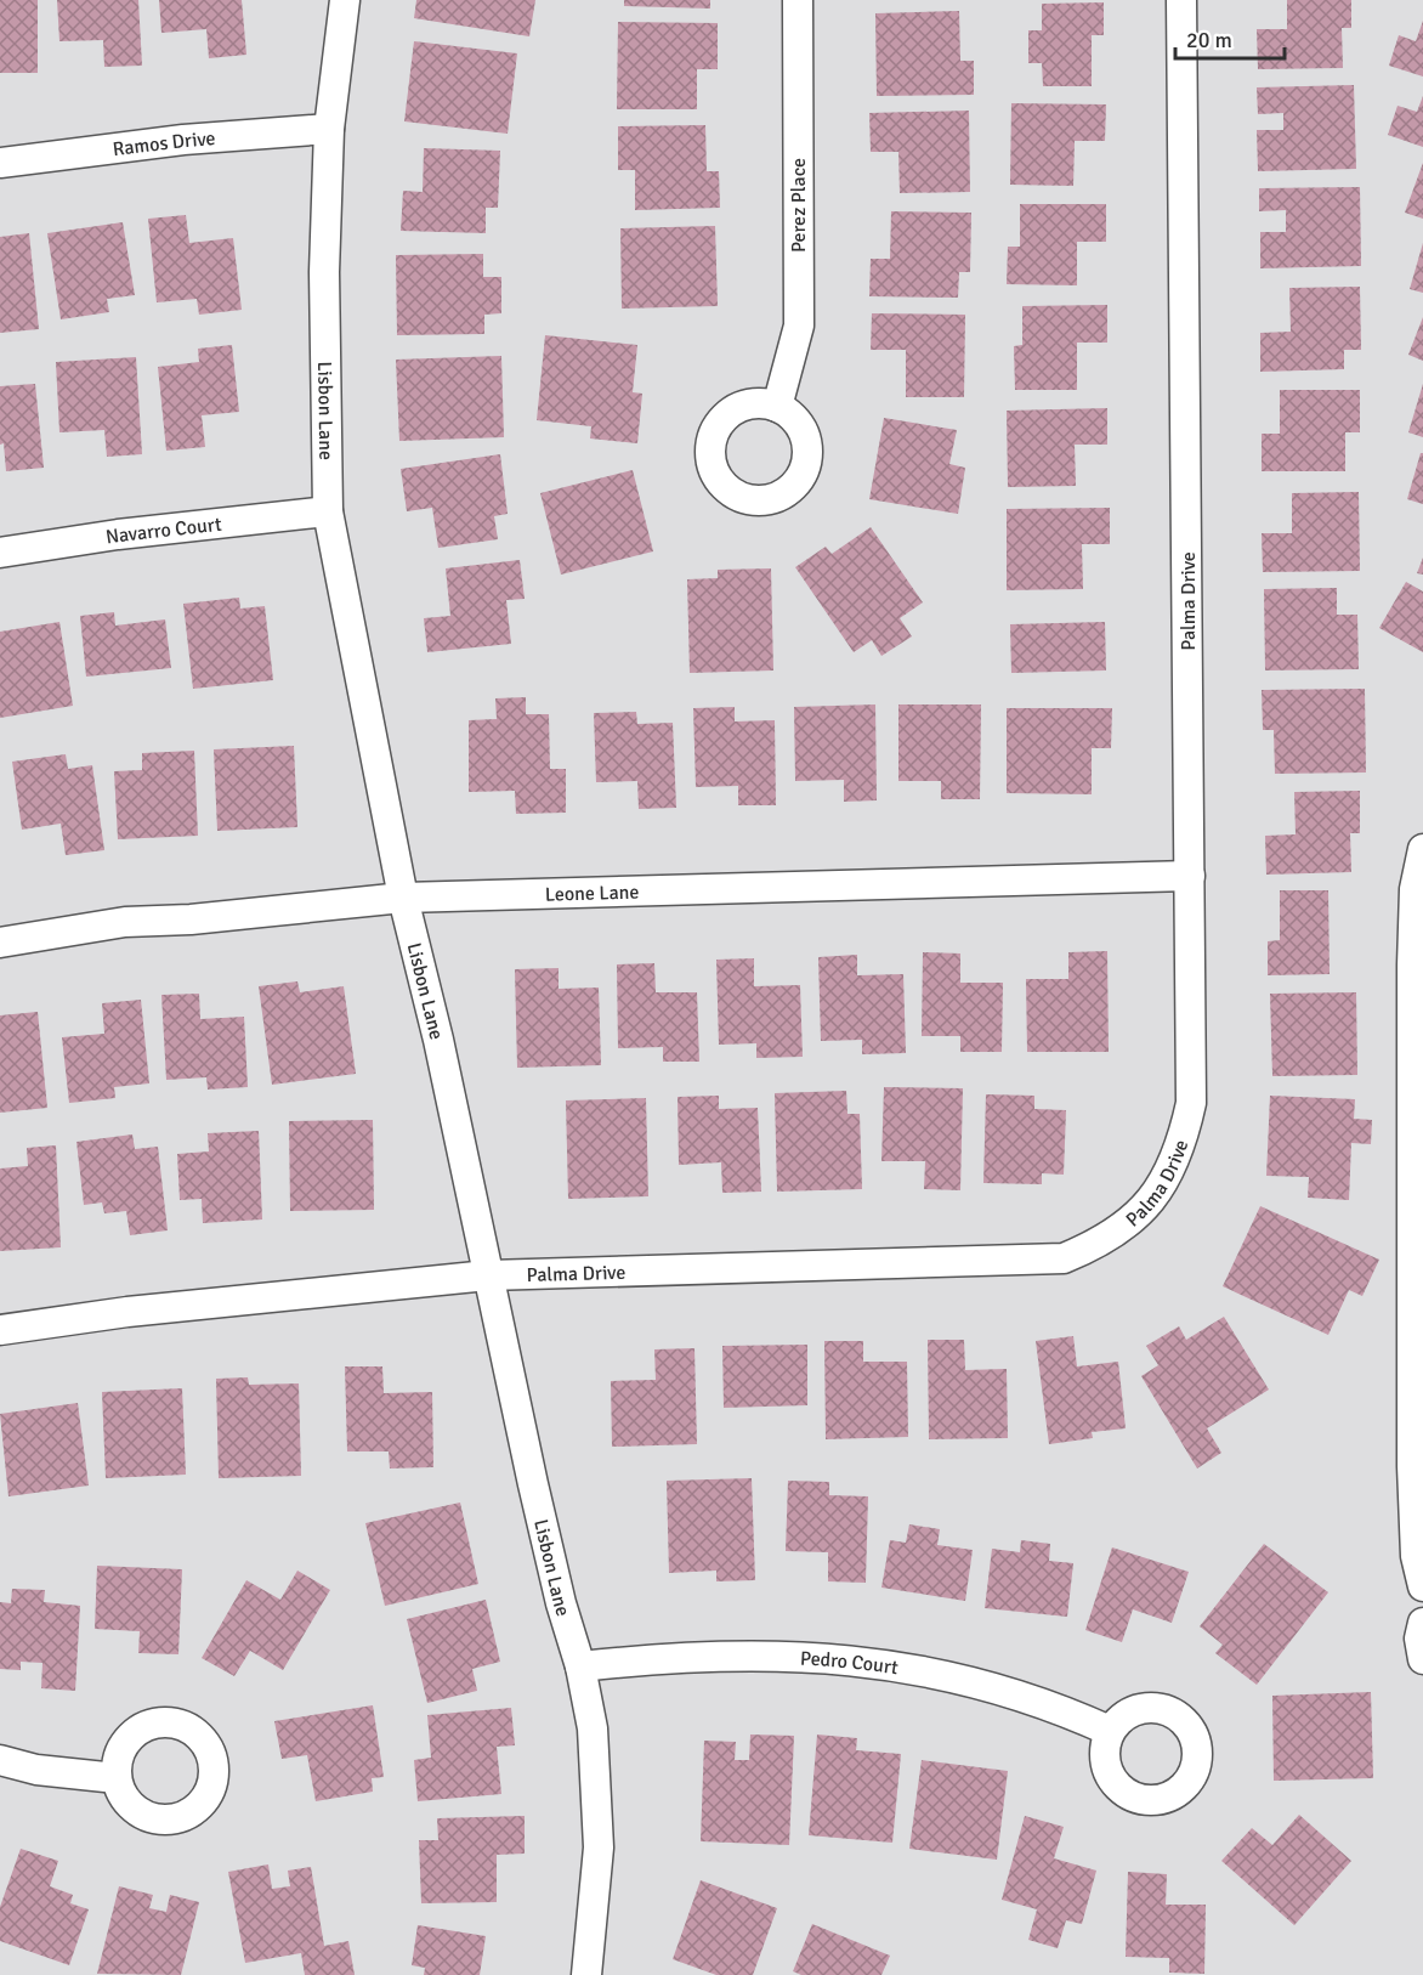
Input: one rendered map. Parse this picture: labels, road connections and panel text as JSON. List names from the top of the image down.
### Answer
{
  "streets": {
    "street": [
      "Ramos Drive",
      "Perez Place",
      "Lisbon Lane",
      "Navarro Court",
      "Palma Drive",
      "Leone Lane",
      "Pedro Court"
    ]
  },
  "crossings": [
    ["Ramos Drive", "Lisbon Lane"],
    ["Lisbon Lane", "Navarro Court"],
    ["Lisbon Lane", "Palma Drive"],
    ["Lisbon Lane", "Leone Lane"],
    ["Lisbon Lane", "Pedro Court"],
    ["Palma Drive", "Leone Lane"]
  ],
  "scale_bar": "20 m"
}
